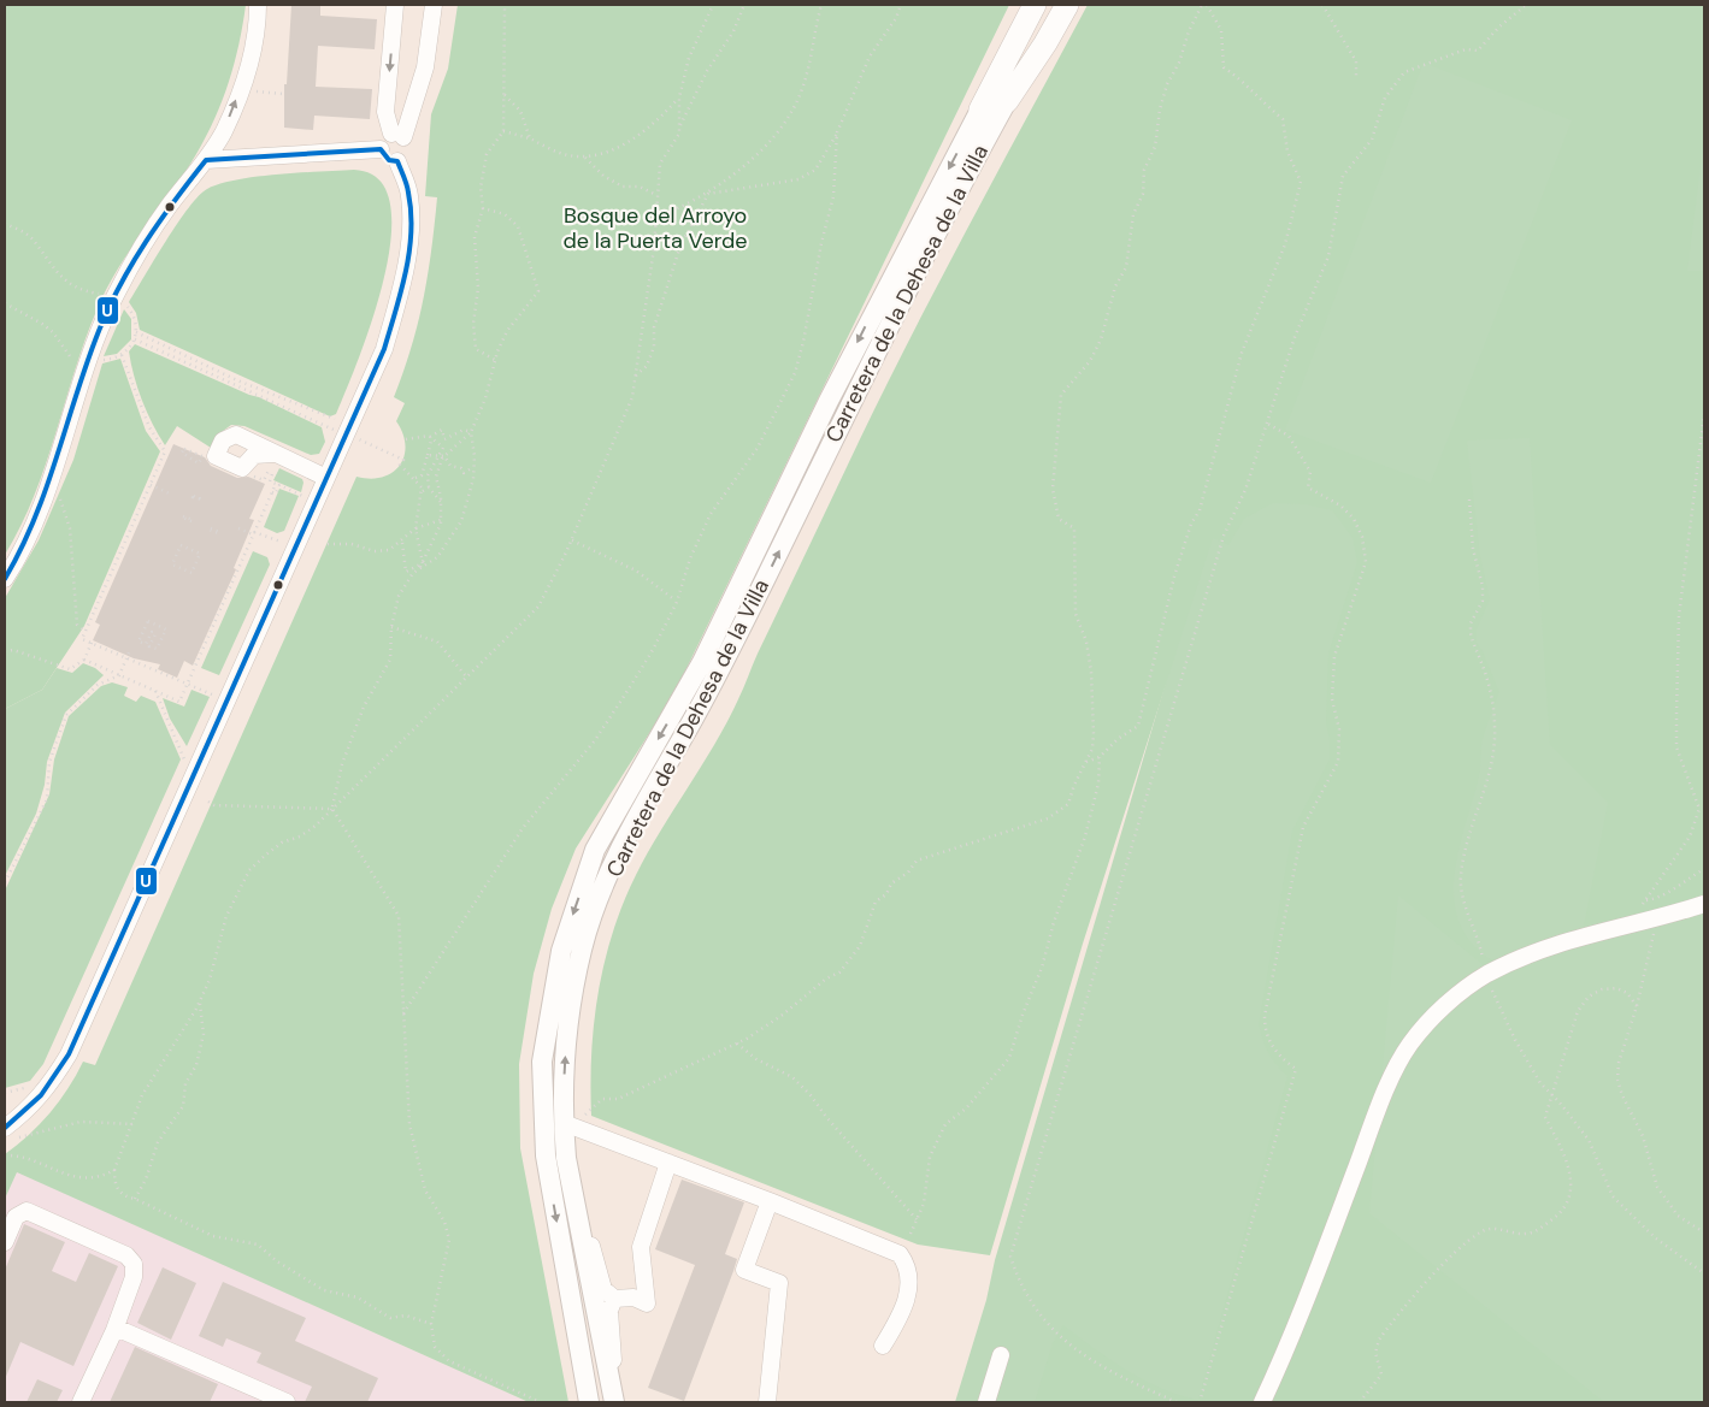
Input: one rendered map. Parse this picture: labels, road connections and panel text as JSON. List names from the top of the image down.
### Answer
{
  "streets": {
    "main road": ["Carretera de la Dehesa de la Villa"]
  },
  "parks": ["Bosque del Arroyo de la Puerta Verde"],
  "lines": ["transit line U"]
}
